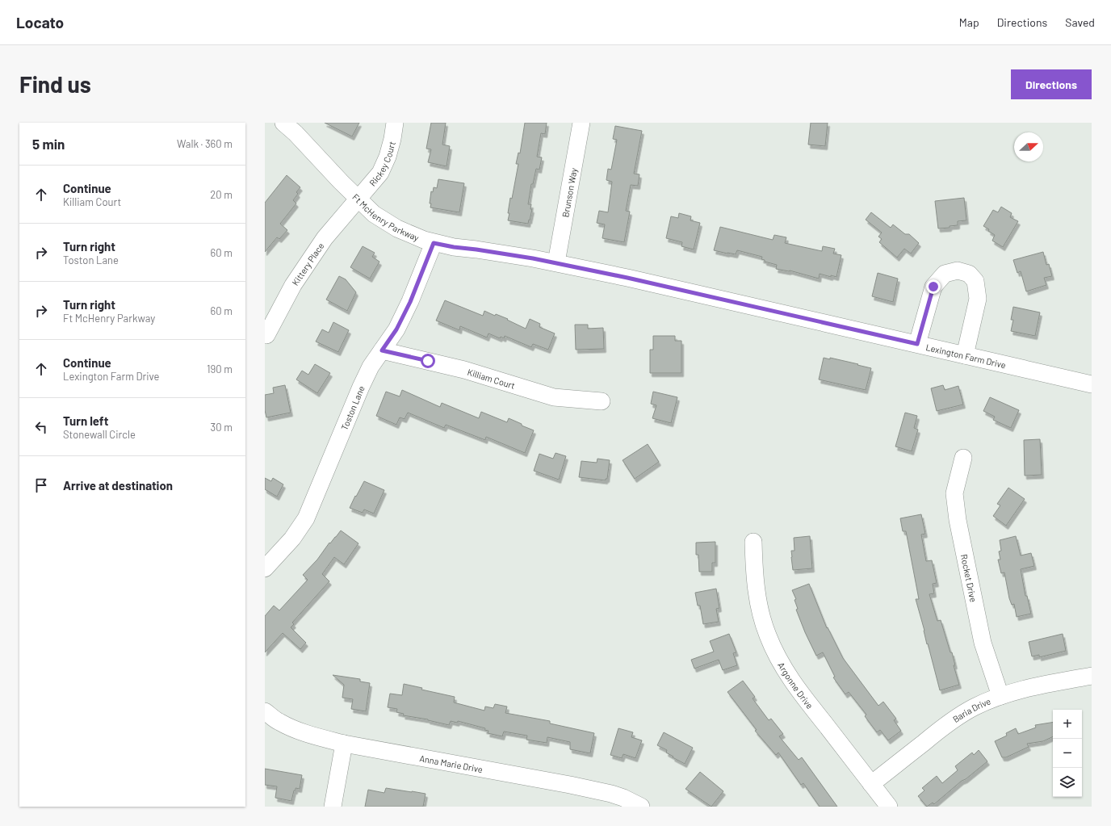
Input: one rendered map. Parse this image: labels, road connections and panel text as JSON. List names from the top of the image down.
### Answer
{
  "streets": {
    "street": [
      "Rickey Court",
      "Brunson Way",
      "Ft McHenry Parkway",
      "Kittery Place",
      "Lexington Farm Drive",
      "Killiam Court",
      "Toston Lane",
      "Rocket Drive",
      "Argonne Drive",
      "Baria Drive",
      "Anna Marie Drive"
    ]
  },
  "crossings": [
    ["Rickey Court", "Ft McHenry Parkway"],
    ["Rickey Court", "Kittery Place"],
    ["Brunson Way", "Ft McHenry Parkway"],
    ["Brunson Way", "Lexington Farm Drive"],
    ["Ft McHenry Parkway", "Kittery Place"],
    ["Ft McHenry Parkway", "Lexington Farm Drive"],
    ["Ft McHenry Parkway", "Toston Lane"],
    ["Killiam Court", "Toston Lane"],
    ["Rocket Drive", "Baria Drive"],
    ["Argonne Drive", "Baria Drive"]
  ],
  "north": "right",
  "page": {
    "header": "Locato",
    "nav": ["Map", "Directions", "Saved"],
    "buttons": "Directions",
    "title": "Find us",
    "heading": ["5 min", "Walk · 360 m"],
    "list": [
      ["Continue", "Killiam Court", "20 m"],
      ["Turn right", "Toston Lane", "60 m"],
      ["Turn right", "Ft McHenry Parkway", "60 m"],
      ["Continue", "Lexington Farm Drive", "190 m"],
      ["Turn left", "Stonewall Circle", "30 m"],
      "Arrive at destination"
    ],
    "map_buttons": ["+", "−"]
  }
}
